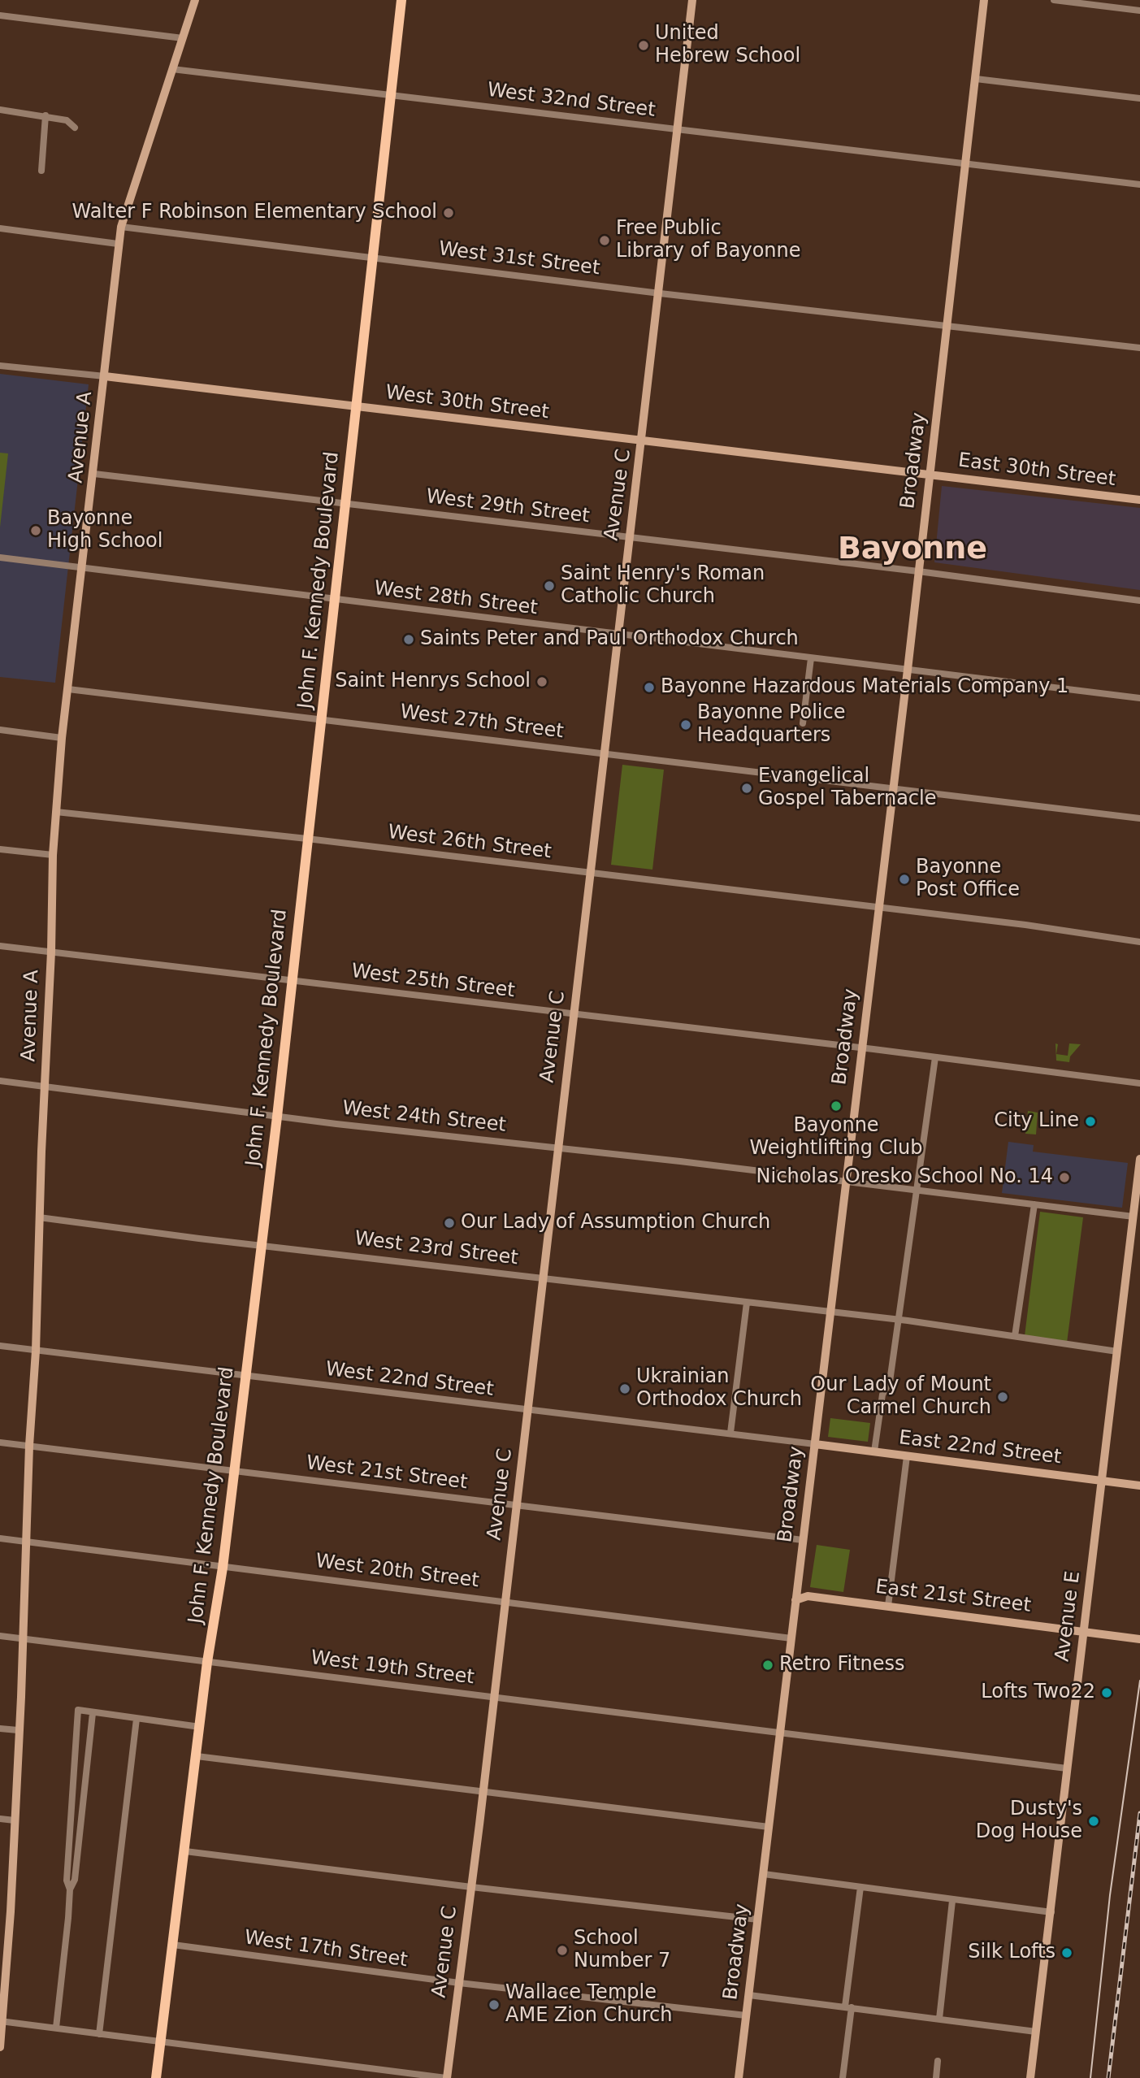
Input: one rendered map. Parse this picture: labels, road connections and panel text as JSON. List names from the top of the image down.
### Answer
{
  "streets": {
    "main road": ["John F. Kennedy Boulevard"],
    "street": [
      "West 32nd Street",
      "West 31st Street",
      "West 30th Street",
      "Avenue A",
      "Broadway",
      "East 30th Street",
      "Avenue C",
      "West 29th Street",
      "West 28th Street",
      "West 27th Street",
      "West 26th Street",
      "West 25th Street",
      "West 24th Street",
      "West 23rd Street",
      "West 22nd Street",
      "East 22nd Street",
      "West 21st Street",
      "West 20th Street",
      "East 21st Street",
      "Avenue E",
      "West 19th Street",
      "West 17th Street"
    ]
  },
  "crossings": [
    ["West 32nd Street", "Avenue A"],
    ["West 32nd Street", "Broadway"],
    ["West 32nd Street", "Avenue C"],
    ["West 32nd Street", "John F. Kennedy Boulevard"],
    ["West 31st Street", "Avenue A"],
    ["West 31st Street", "Broadway"],
    ["West 31st Street", "Avenue C"],
    ["West 31st Street", "John F. Kennedy Boulevard"],
    ["West 30th Street", "Avenue A"],
    ["West 30th Street", "Broadway"],
    ["West 30th Street", "East 30th Street"],
    ["West 30th Street", "Avenue C"],
    ["West 30th Street", "John F. Kennedy Boulevard"],
    ["Avenue A", "West 29th Street"],
    ["Avenue A", "West 28th Street"],
    ["Avenue A", "West 27th Street"],
    ["Avenue A", "West 26th Street"],
    ["Avenue A", "West 25th Street"],
    ["Avenue A", "West 24th Street"],
    ["Avenue A", "West 23rd Street"],
    ["Avenue A", "West 22nd Street"],
    ["Avenue A", "West 21st Street"],
    ["Avenue A", "West 20th Street"],
    ["Avenue A", "West 19th Street"],
    ["Broadway", "East 30th Street"],
    ["Broadway", "West 29th Street"],
    ["Broadway", "West 28th Street"],
    ["Broadway", "West 27th Street"],
    ["Broadway", "West 26th Street"],
    ["Broadway", "West 25th Street"],
    ["Broadway", "West 24th Street"],
    ["Broadway", "West 23rd Street"],
    ["Broadway", "West 22nd Street"],
    ["Broadway", "East 22nd Street"],
    ["Broadway", "West 21st Street"],
    ["Broadway", "West 20th Street"],
    ["Broadway", "East 21st Street"],
    ["Broadway", "West 19th Street"],
    ["Broadway", "West 17th Street"],
    ["Avenue C", "West 29th Street"],
    ["Avenue C", "West 28th Street"],
    ["Avenue C", "West 27th Street"],
    ["Avenue C", "West 26th Street"],
    ["Avenue C", "West 25th Street"],
    ["Avenue C", "West 24th Street"],
    ["Avenue C", "West 23rd Street"],
    ["Avenue C", "West 22nd Street"],
    ["Avenue C", "West 21st Street"],
    ["Avenue C", "West 20th Street"],
    ["Avenue C", "West 19th Street"],
    ["Avenue C", "West 17th Street"],
    ["West 29th Street", "John F. Kennedy Boulevard"],
    ["John F. Kennedy Boulevard", "West 28th Street"],
    ["John F. Kennedy Boulevard", "West 27th Street"],
    ["John F. Kennedy Boulevard", "West 26th Street"],
    ["John F. Kennedy Boulevard", "West 25th Street"],
    ["John F. Kennedy Boulevard", "West 24th Street"],
    ["John F. Kennedy Boulevard", "West 23rd Street"],
    ["John F. Kennedy Boulevard", "West 22nd Street"],
    ["John F. Kennedy Boulevard", "West 21st Street"],
    ["John F. Kennedy Boulevard", "West 20th Street"],
    ["John F. Kennedy Boulevard", "West 19th Street"],
    ["John F. Kennedy Boulevard", "West 17th Street"],
    ["West 24th Street", "Avenue E"],
    ["West 23rd Street", "Avenue E"],
    ["West 22nd Street", "East 22nd Street"],
    ["East 22nd Street", "Avenue E"],
    ["East 21st Street", "Avenue E"],
    ["Avenue E", "West 19th Street"]
  ],
  "districts": ["Bayonne"],
  "places": [
    "United Hebrew School",
    "Walter F Robinson Elementary School",
    "Free Public Library of Bayonne",
    "Bayonne High School",
    "Saint Henry's Roman Catholic Church",
    "Saints Peter and Paul Orthodox Church",
    "Saint Henrys School",
    "Bayonne Hazardous Materials Company 1",
    "Bayonne Police Headquarters",
    "Evangelical Gospel Tabernacle",
    "Bayonne Post Office",
    "Bayonne Weightlifting Club",
    "City Line",
    "Nicholas Oresko School No. 14",
    "Our Lady of Assumption Church",
    "Ukrainian Orthodox Church",
    "Our Lady of Mount Carmel Church",
    "Retro Fitness",
    "Lofts Two22",
    "Dusty's Dog House",
    "School Number 7",
    "Silk Lofts",
    "Wallace Temple AME Zion Church"
  ]
}
